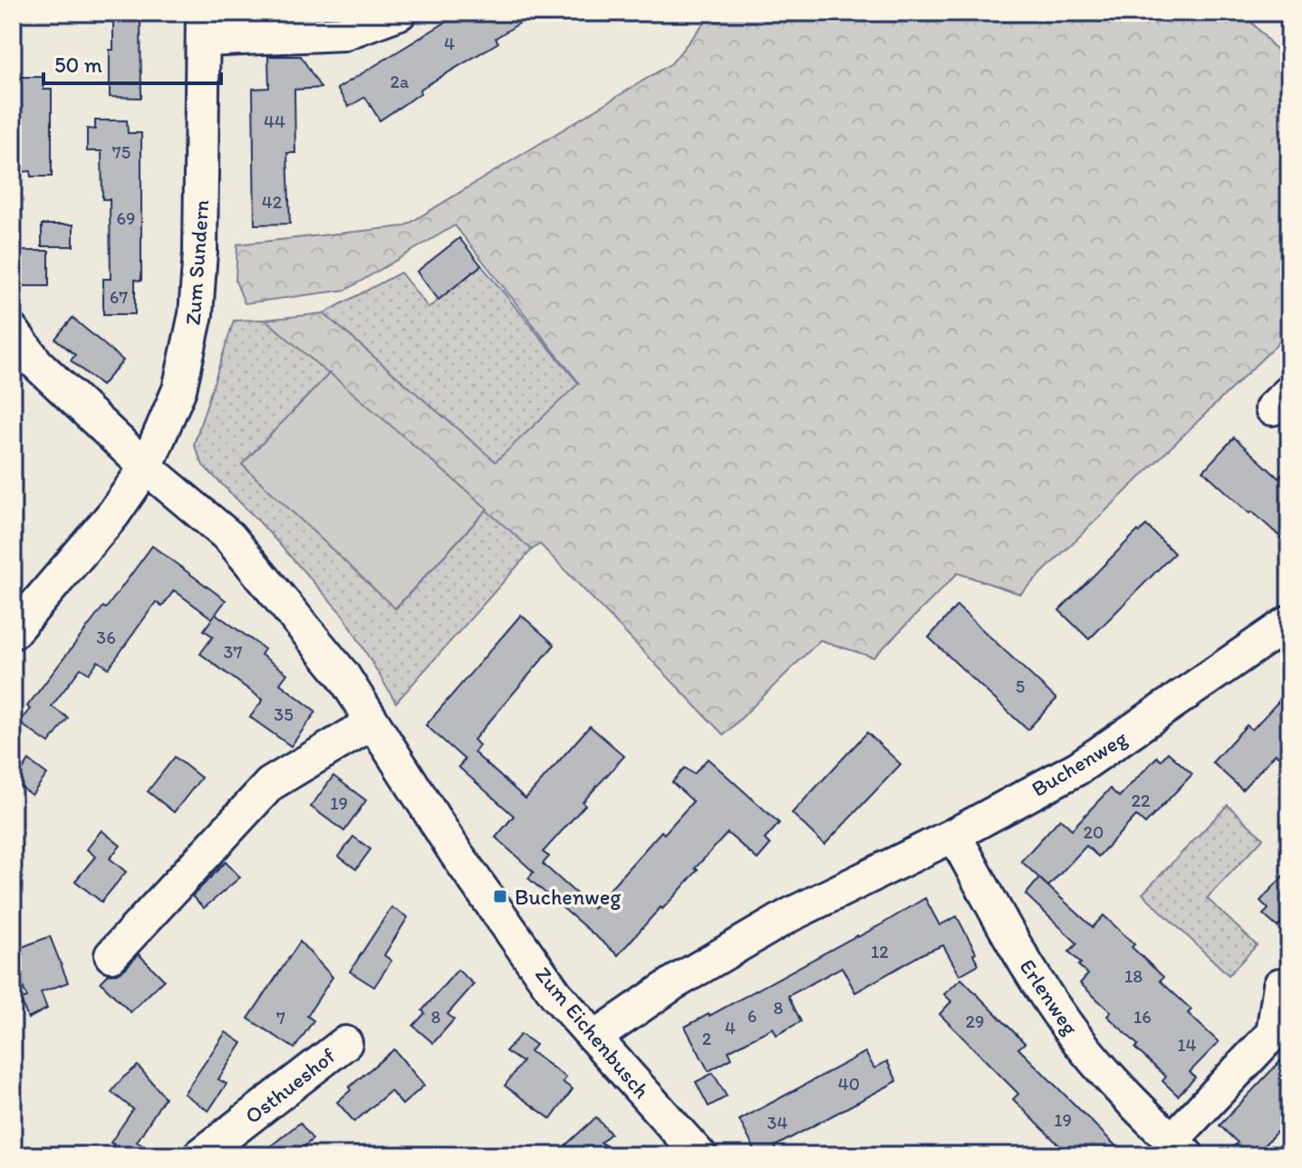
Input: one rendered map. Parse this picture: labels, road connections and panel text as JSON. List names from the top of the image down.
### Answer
{
  "streets": {
    "street": [
      "Zum Sundern",
      "Buchenweg",
      "Erlenweg",
      "Zum Eichenbusch",
      "Osthueshof"
    ]
  },
  "crossings": [
    ["Zum Sundern", "Zum Eichenbusch"],
    ["Buchenweg", "Erlenweg"],
    ["Buchenweg", "Zum Eichenbusch"]
  ],
  "places": {
    "transit": ["Buchenweg"]
  },
  "house_numbers": [
    "4",
    "2a",
    "44",
    "75",
    "42",
    "69",
    "67",
    "36",
    "37",
    "5",
    "35",
    "22",
    "19",
    "20",
    "12",
    "18",
    "8",
    "6",
    "8",
    "16",
    "7",
    "29",
    "4",
    "2",
    "14",
    "40",
    "19",
    "34"
  ],
  "scale_bar": "50 m"
}
